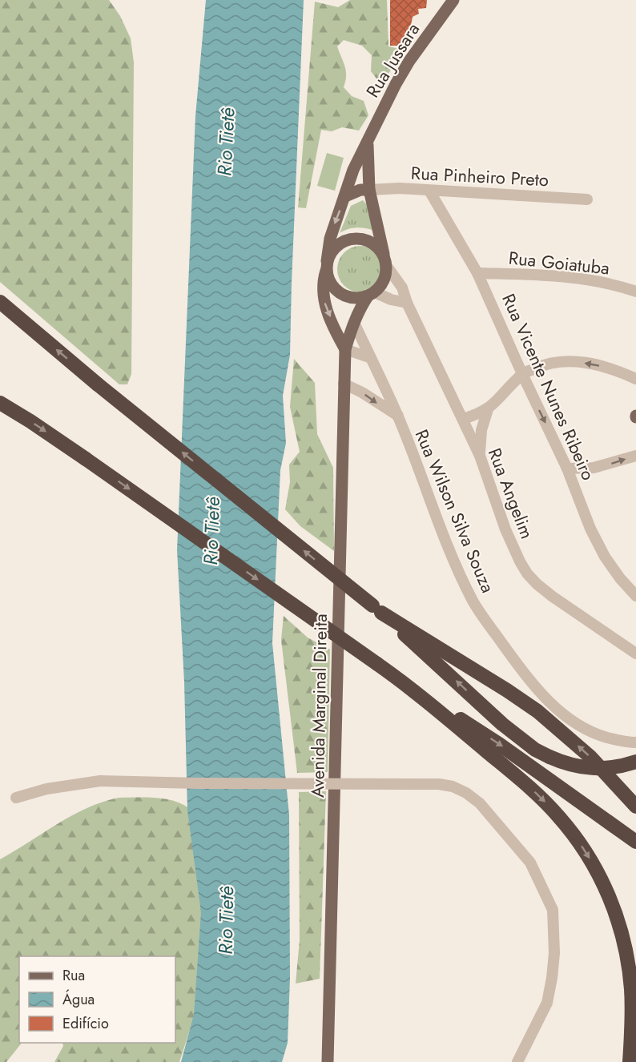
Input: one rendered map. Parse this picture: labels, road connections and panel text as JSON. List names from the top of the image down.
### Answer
{
  "streets": {
    "main road": ["Rua Jussara", "Avenida Marginal Direita"],
    "street": [
      "Rua Pinheiro Preto",
      "Rua Goiatuba",
      "Rua Vicente Nunes Ribeiro",
      "Rua Angelim",
      "Rua Wilson Silva Souza"
    ]
  },
  "crossings": [
    ["Rua Jussara", "Rua Pinheiro Preto"],
    ["Rua Jussara", "Rua Angelim"],
    ["Rua Jussara", "Avenida Marginal Direita"],
    ["Rua Pinheiro Preto", "Rua Vicente Nunes Ribeiro"],
    ["Rua Goiatuba", "Rua Vicente Nunes Ribeiro"],
    ["Rua Angelim", "Avenida Marginal Direita"],
    ["Rua Wilson Silva Souza", "Avenida Marginal Direita"]
  ],
  "water": ["Rio Tietê"],
  "legend": ["Rua", "Água", "Edifício"]
}
